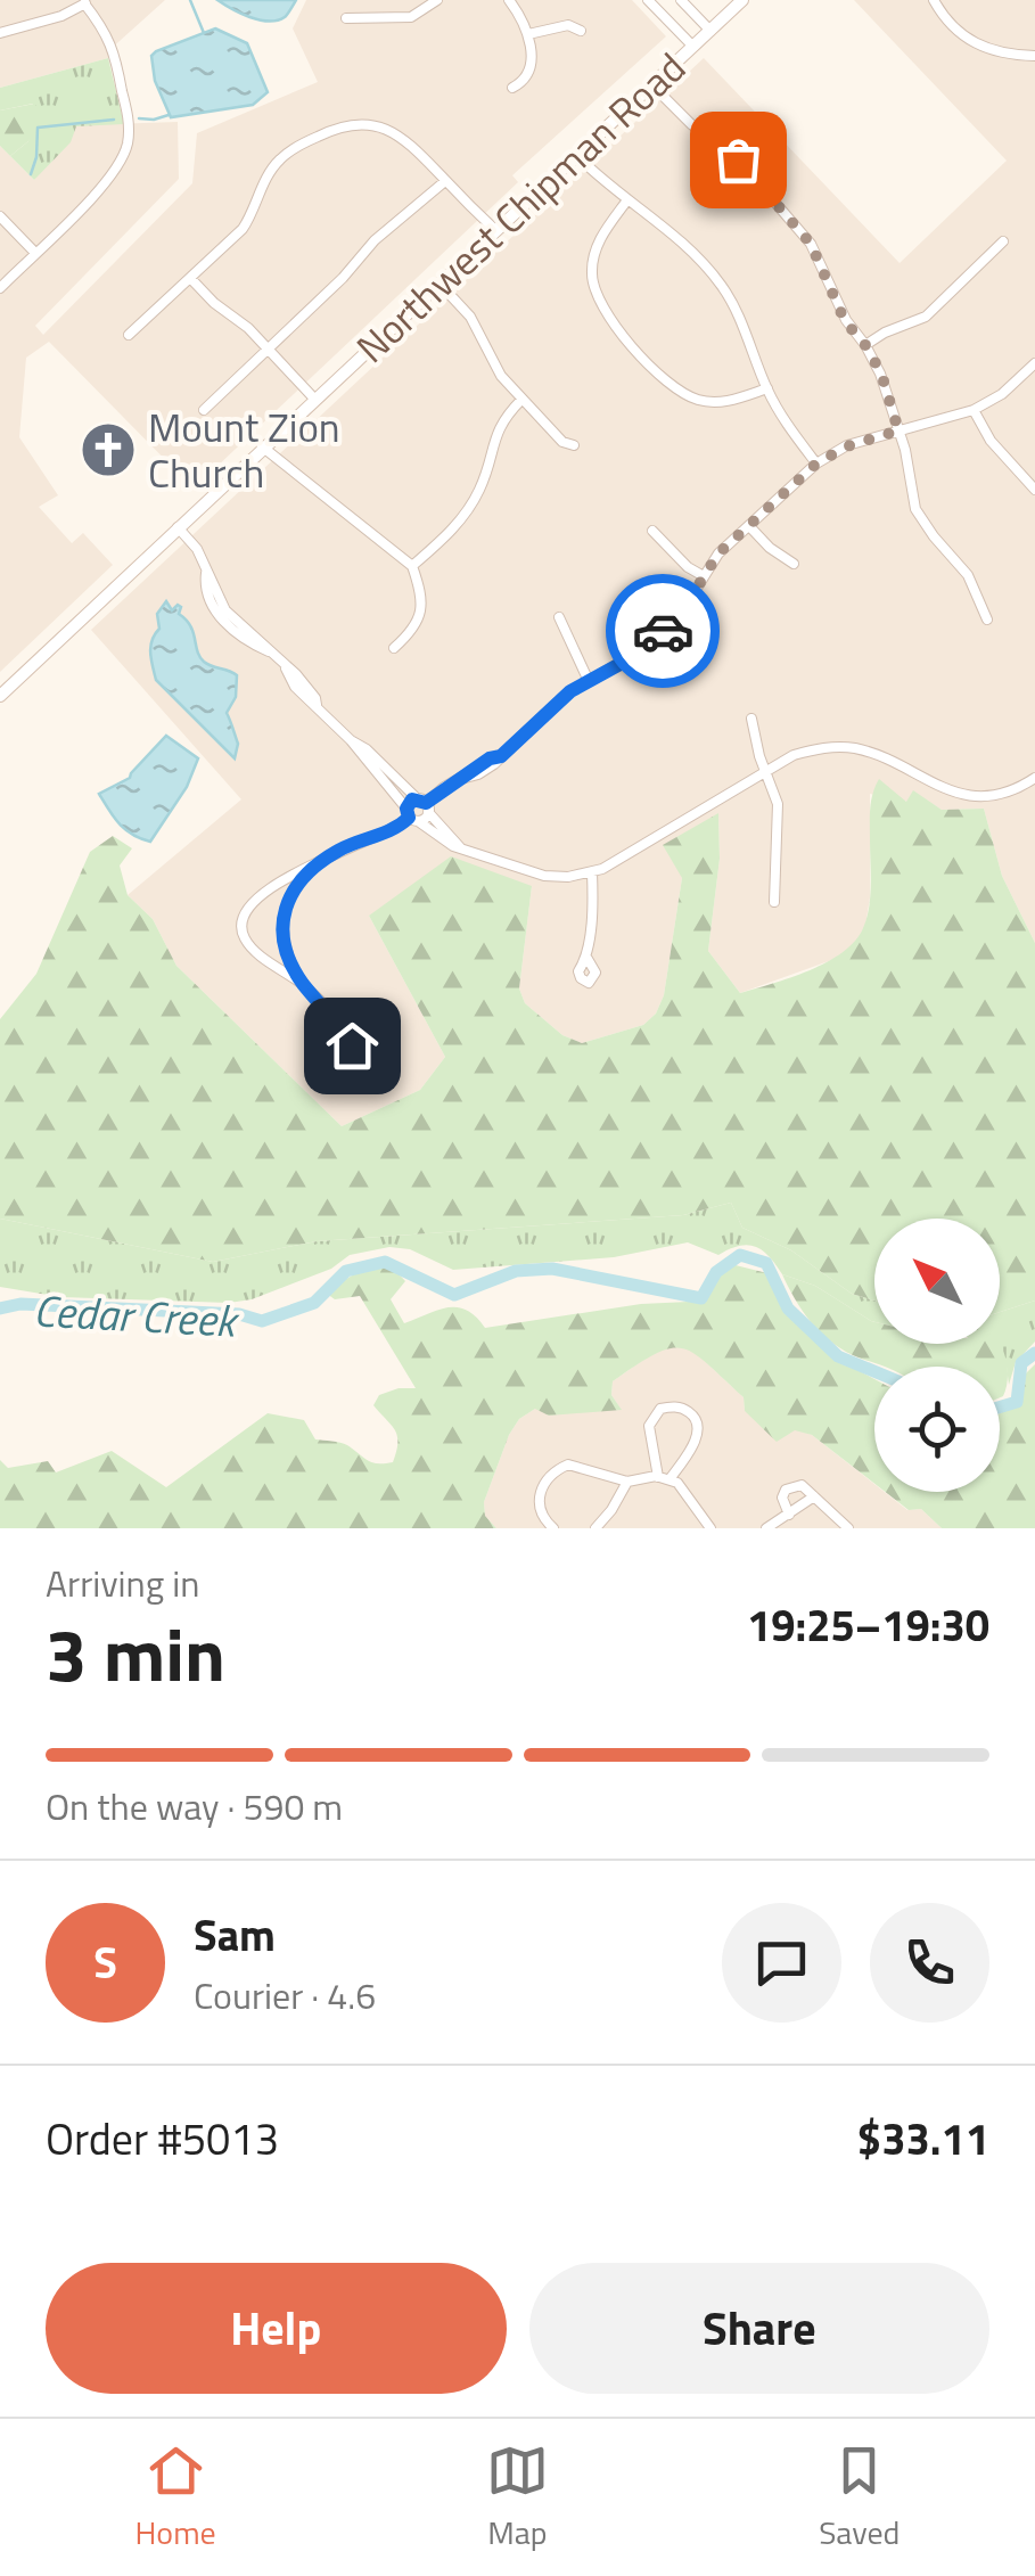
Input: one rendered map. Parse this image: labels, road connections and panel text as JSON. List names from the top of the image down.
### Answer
{
  "streets": {
    "main road": ["Northwest Chipman Road"]
  },
  "water": ["Cedar Creek"],
  "places": {
    "church": ["Mount Zion Church"]
  },
  "north": "top left",
  "page": {
    "heading": ["3 min", "Arriving in", "19:25–19:30"],
    "panel": [
      "Sam",
      "Courier · 4.6",
      "Order #5013",
      "$33.11"
    ],
    "bar": "On the way · 590 m",
    "round": "S",
    "buttons": ["Help", "Share"],
    "tabs": ["Home", "Map", "Saved"]
  }
}
